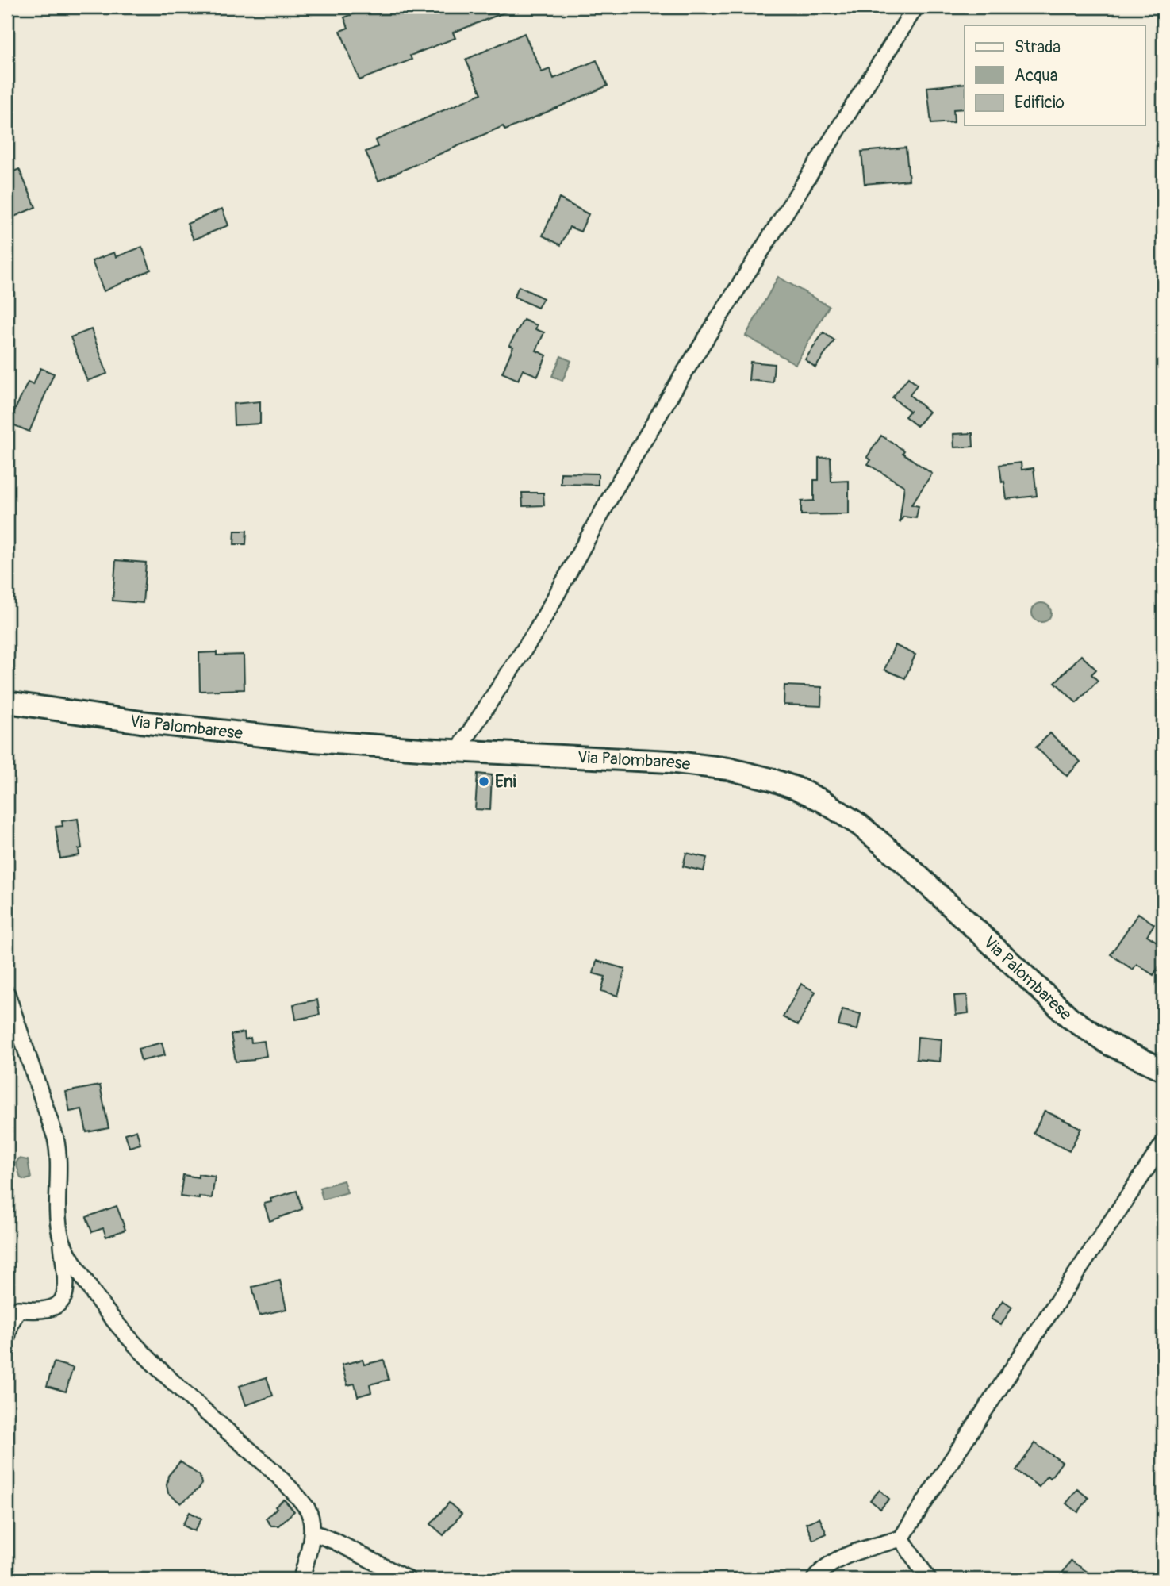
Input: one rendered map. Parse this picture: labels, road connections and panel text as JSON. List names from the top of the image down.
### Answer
{
  "streets": {
    "main road": ["Via Palombarese"]
  },
  "places": ["Eni"],
  "legend": ["Strada", "Acqua", "Edificio"]
}
